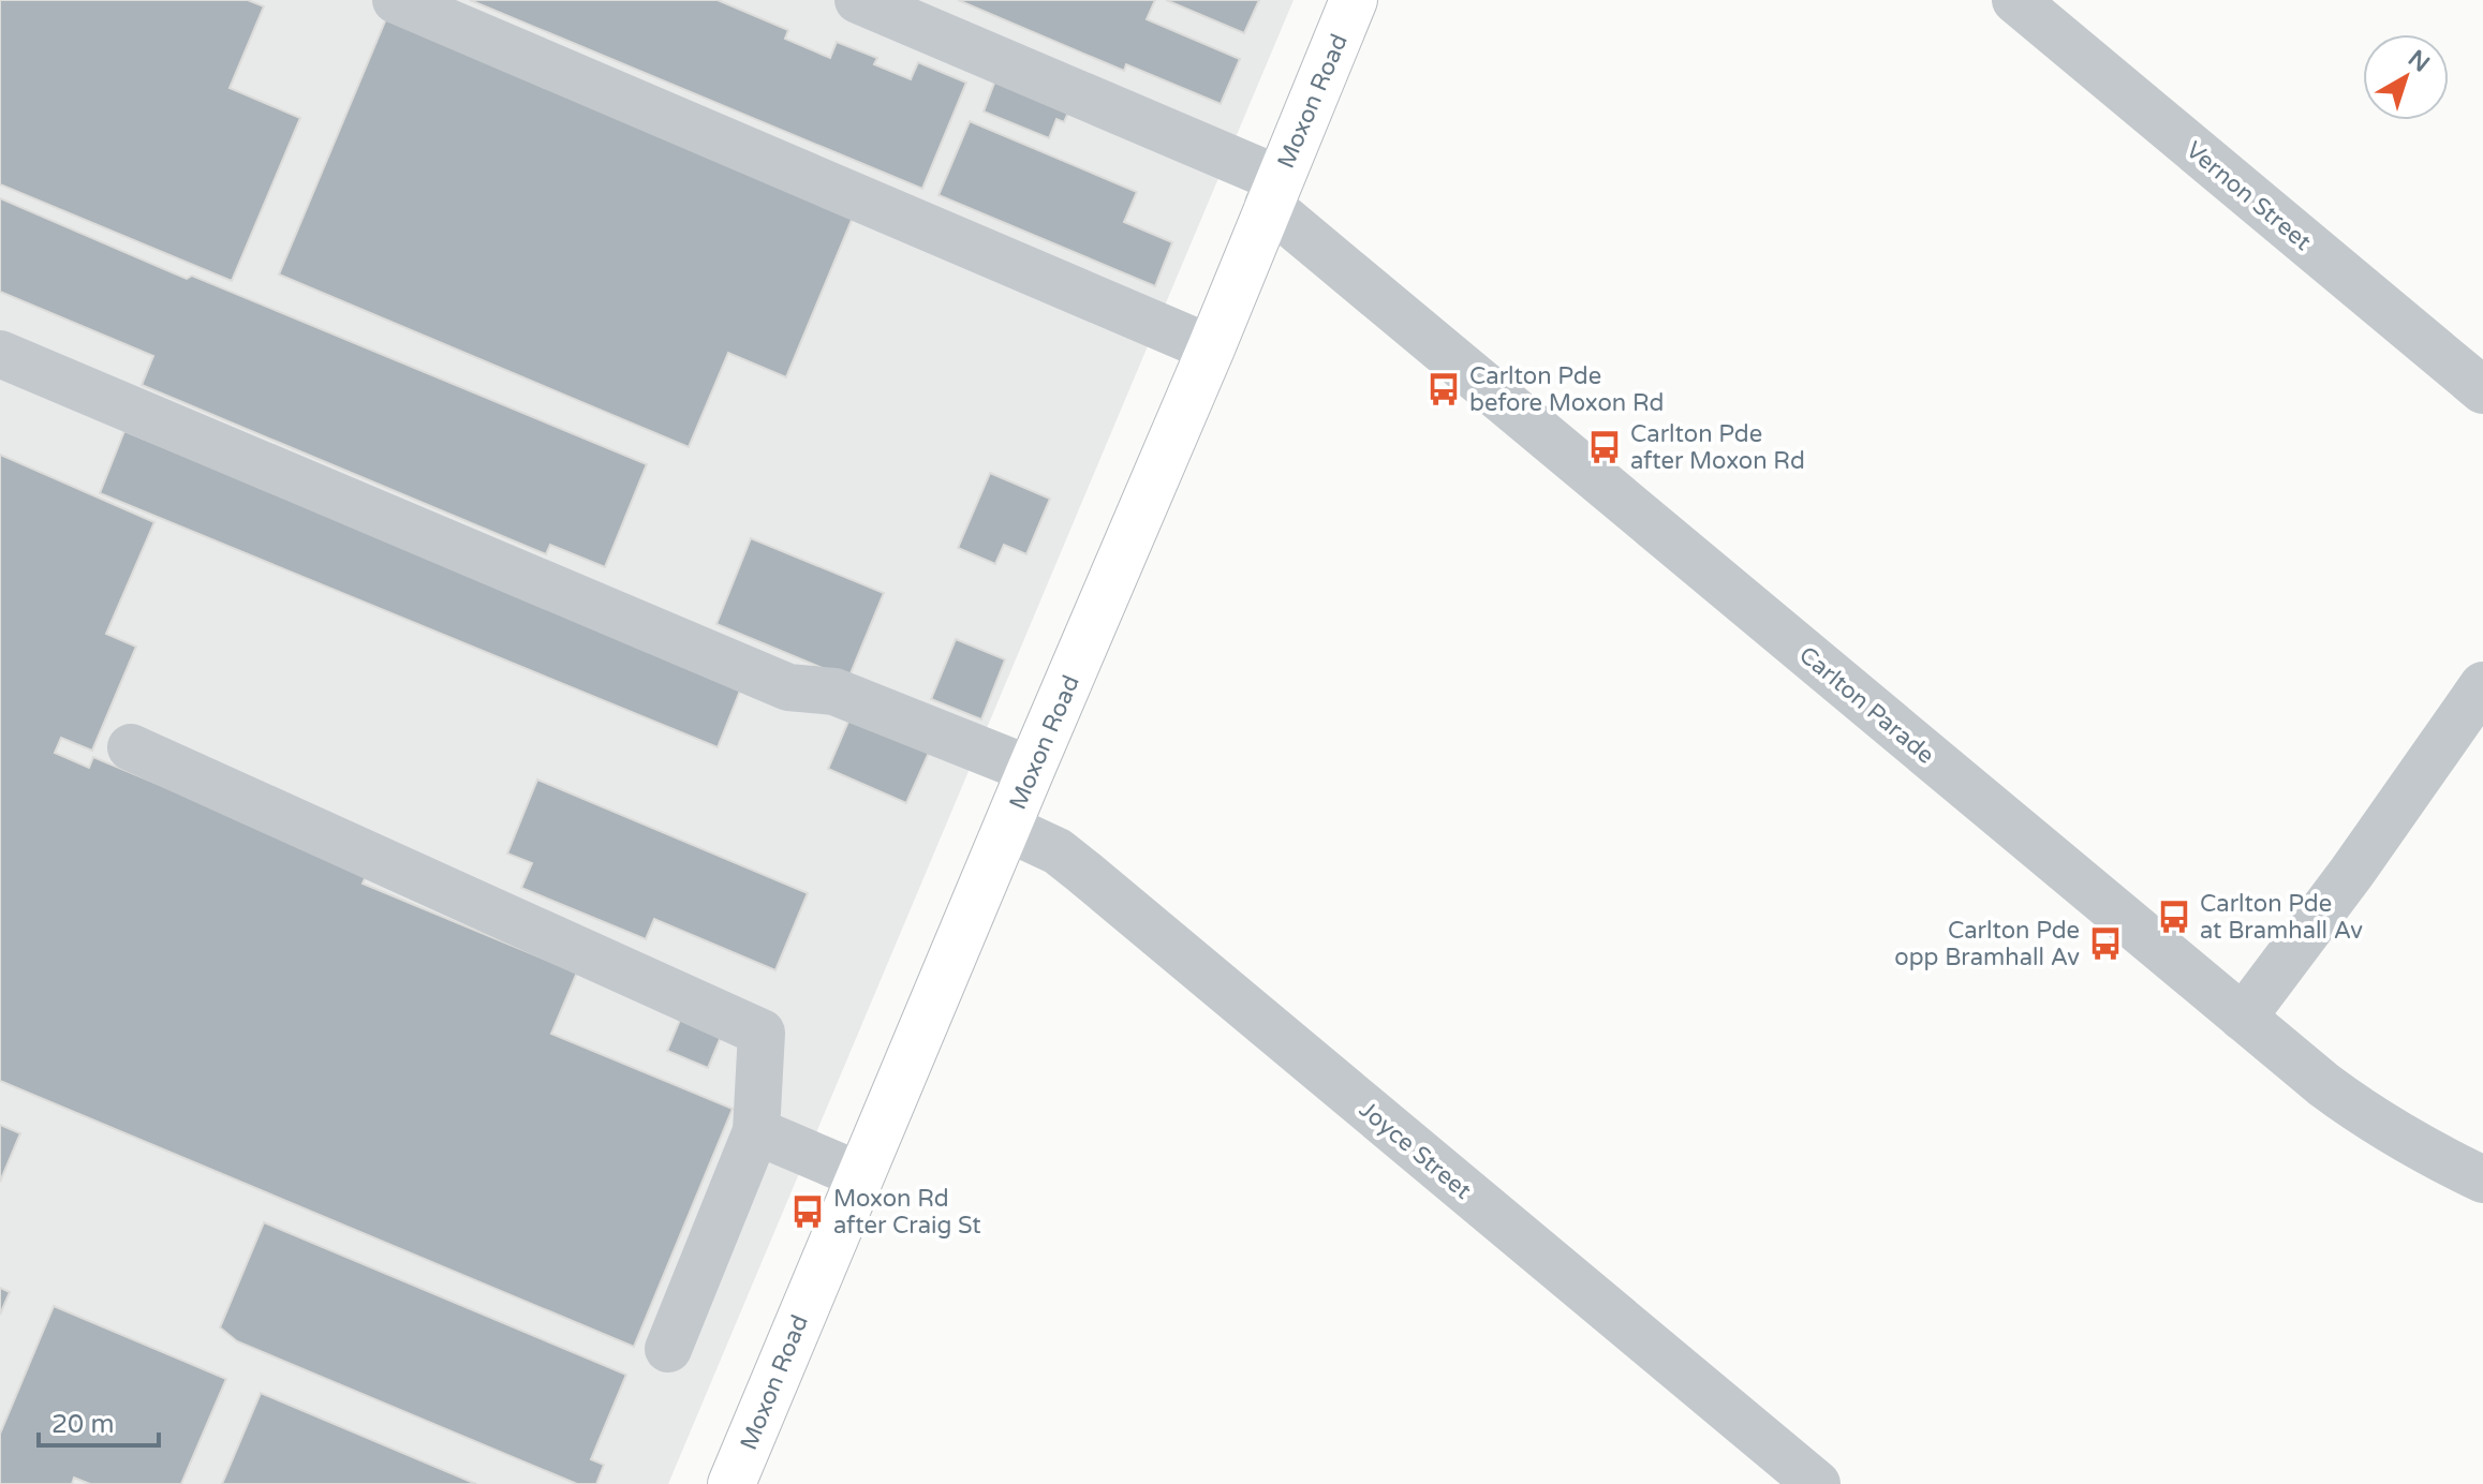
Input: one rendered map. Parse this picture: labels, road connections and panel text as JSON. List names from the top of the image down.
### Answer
{
  "streets": {
    "main road": ["Moxon Road"],
    "street": ["Vernon Street", "Carlton Parade", "Joyce Street"]
  },
  "crossings": [
    ["Moxon Road", "Carlton Parade"],
    ["Moxon Road", "Joyce Street"]
  ],
  "places": {
    "bus stop": [
      "Carlton Pde before Moxon Rd",
      "Carlton Pde after Moxon Rd",
      "Carlton Pde at Bramhall Av",
      "Carlton Pde opp Bramhall Av",
      "Moxon Rd after Craig St"
    ]
  },
  "scale_bar": "20 m",
  "north": "top right"
}
